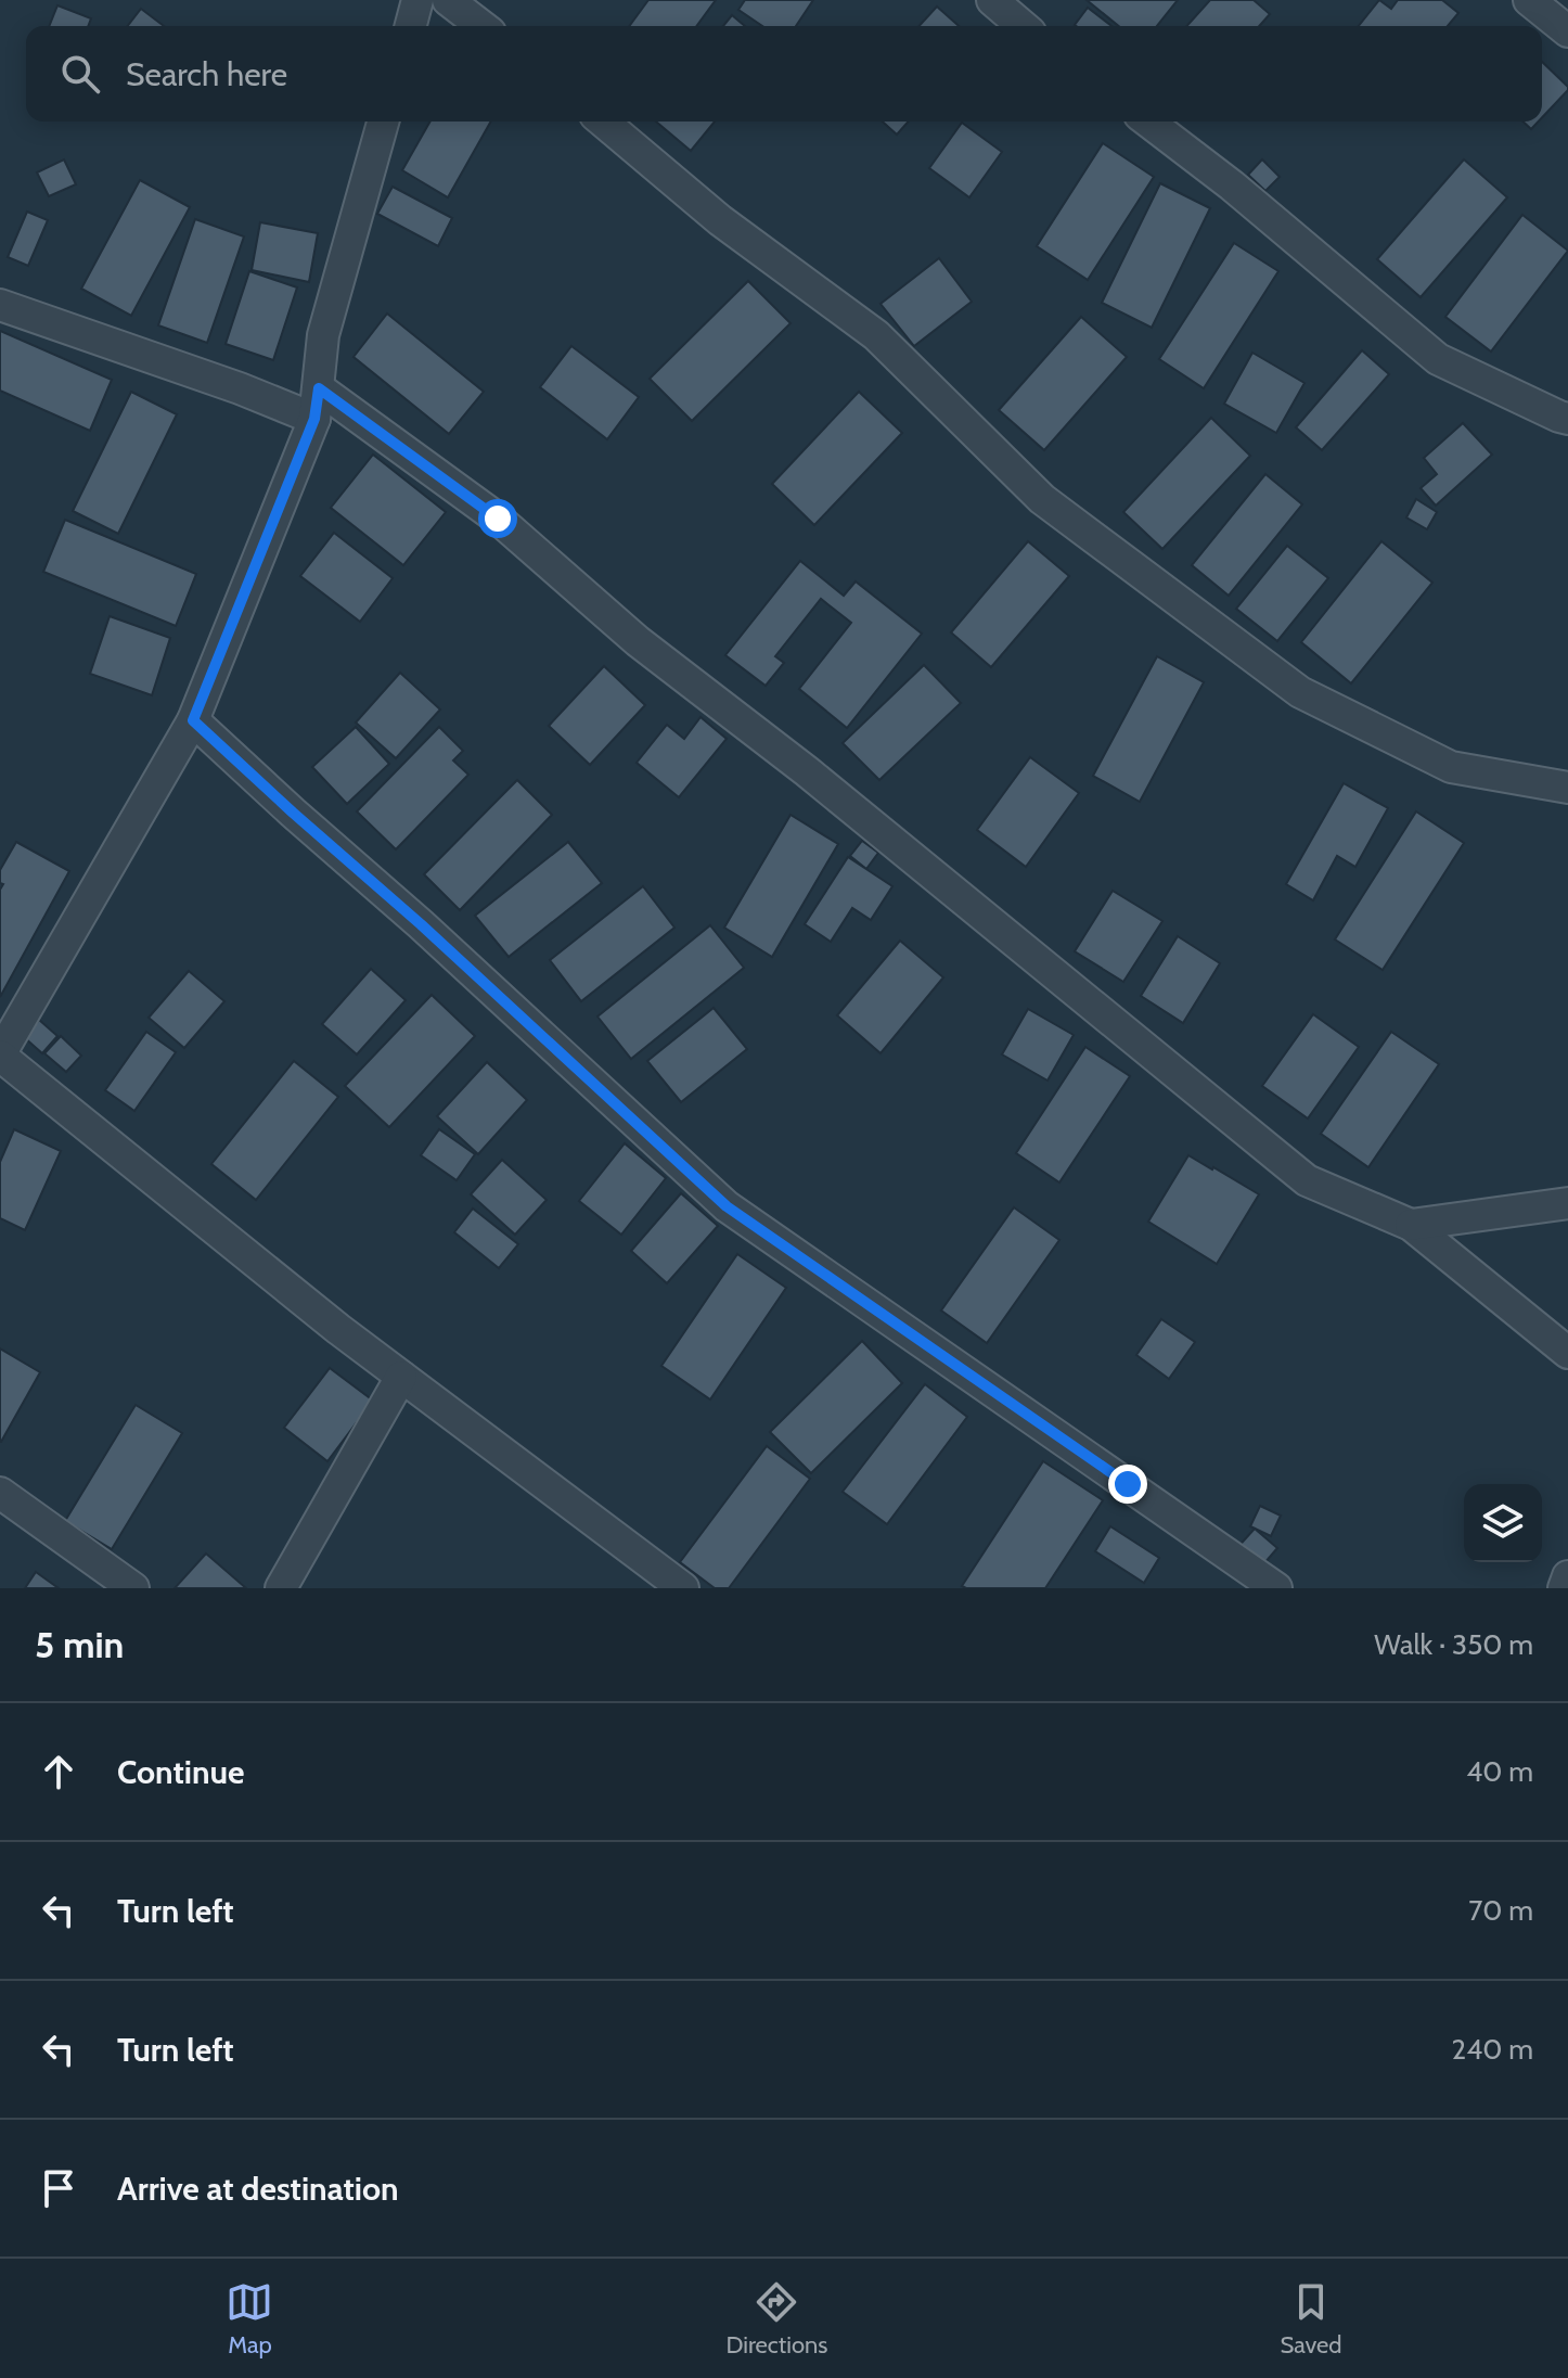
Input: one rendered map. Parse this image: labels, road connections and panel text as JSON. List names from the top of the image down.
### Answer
{
  "page": {
    "search": "Search here",
    "heading": ["5 min", "Walk · 350 m"],
    "list": [
      ["Continue", "40 m"],
      ["Turn left", "70 m"],
      ["Turn left", "240 m"],
      "Arrive at destination"
    ],
    "nav": ["Map", "Directions", "Saved"]
  }
}
